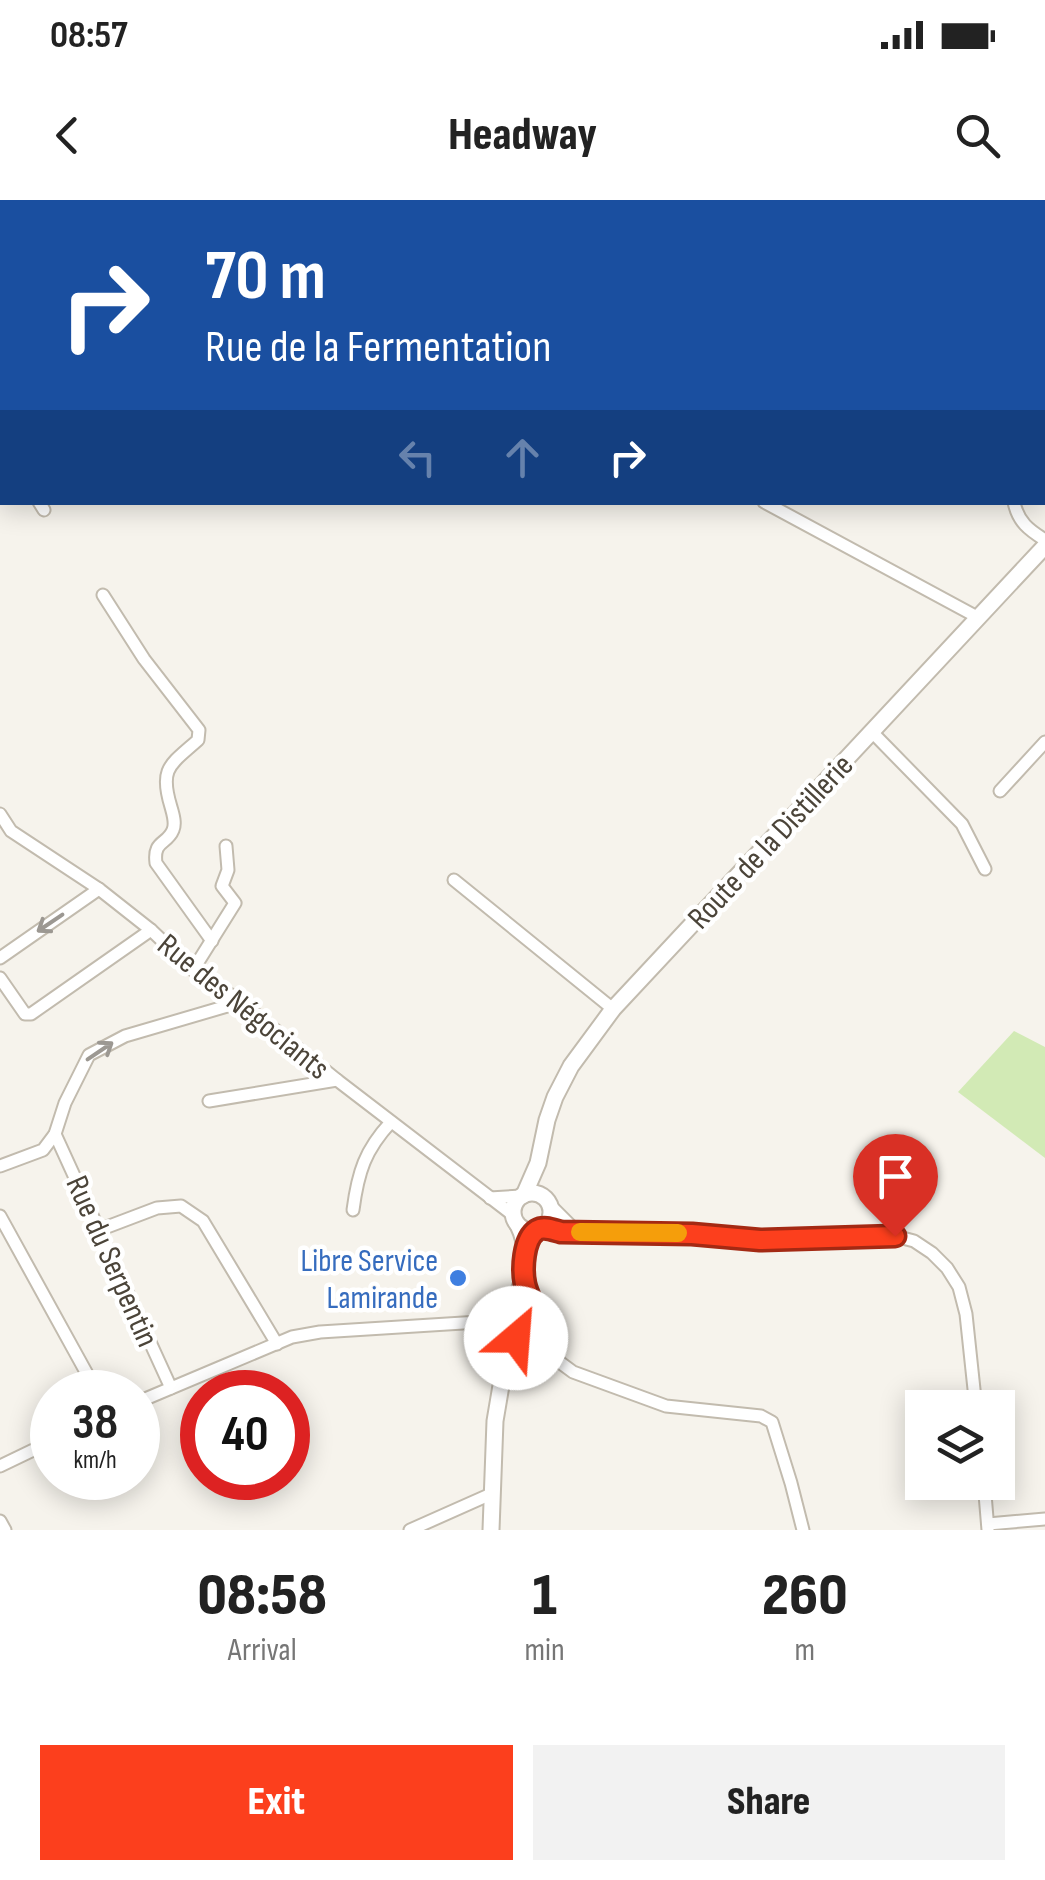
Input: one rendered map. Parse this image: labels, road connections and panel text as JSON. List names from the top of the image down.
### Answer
{
  "streets": {
    "street": ["Route de la Distillerie", "Rue des Négociants", "Rue du Serpentin"]
  },
  "crossings": [
    ["Route de la Distillerie", "Rue des Négociants"]
  ],
  "places": ["Libre Service Lamirande"],
  "page": {
    "status": "08:57",
    "header": "Headway",
    "turn": ["70 m", "Rue de la Fermentation"],
    "speed": "38 km/h",
    "limit": "40",
    "eta": [
      "08:58",
      "Arrival",
      "1",
      "min",
      "260",
      "m"
    ],
    "buttons": ["Exit", "Share"]
  }
}
